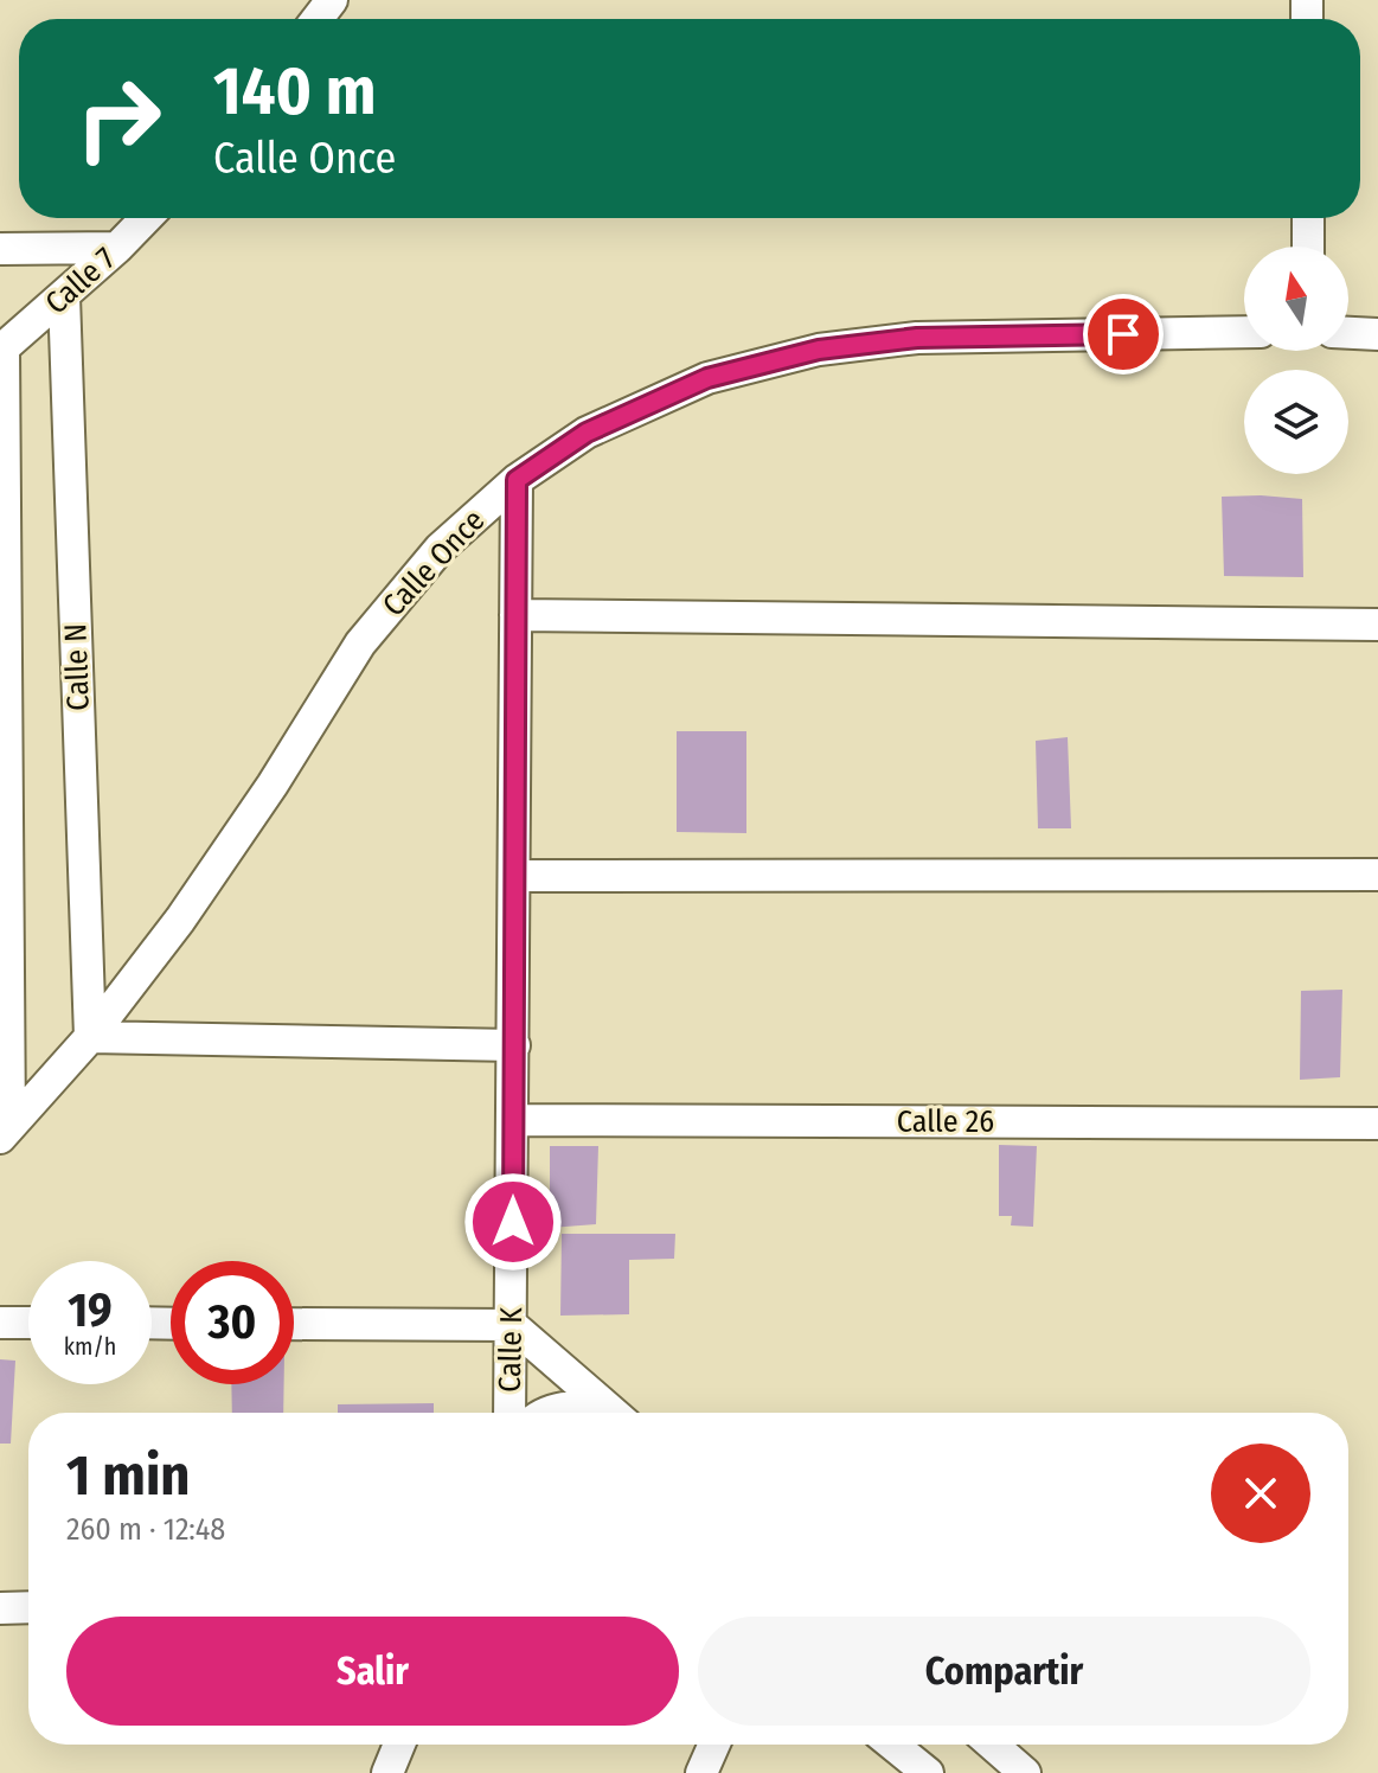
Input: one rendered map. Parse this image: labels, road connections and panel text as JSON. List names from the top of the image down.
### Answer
{
  "streets": {
    "street": [
      "Calle 7",
      "Calle Once",
      "Calle N",
      "Calle 26",
      "Calle K"
    ]
  },
  "crossings": [
    ["Calle 7", "Calle N"],
    ["Calle Once", "Calle N"],
    ["Calle Once", "Calle K"],
    ["Calle 26", "Calle K"]
  ],
  "north": "top",
  "page": {
    "turn": ["140 m", "Calle Once"],
    "speed": "19 km/h",
    "limit": "30",
    "heading": ["1 min", "260 m · 12:48"],
    "buttons": ["Salir", "Compartir"]
  }
}
